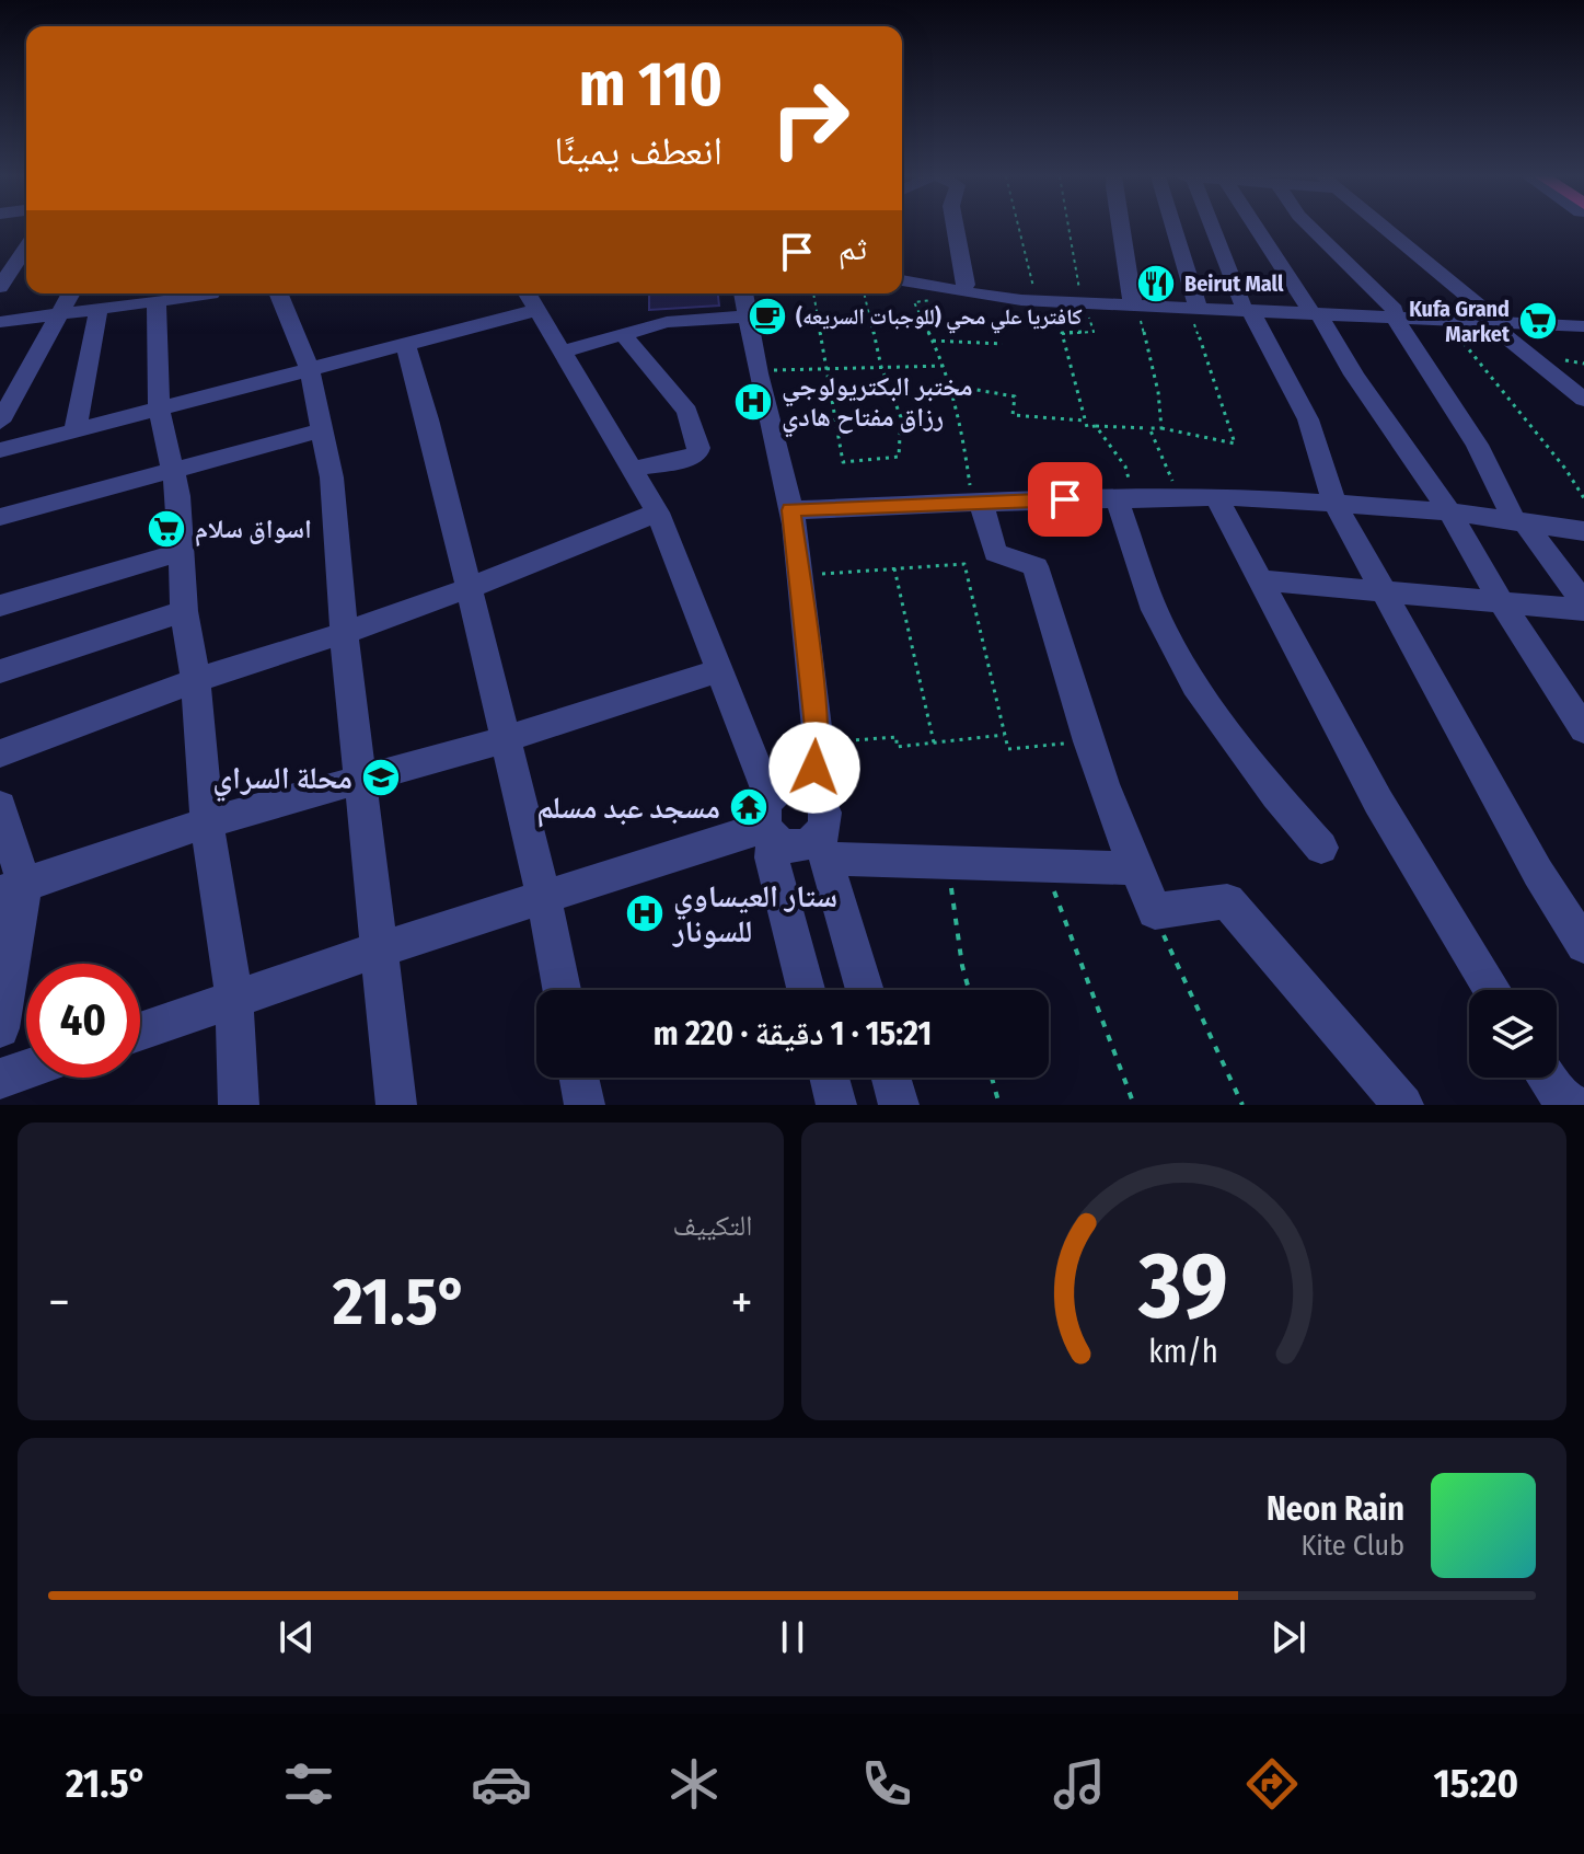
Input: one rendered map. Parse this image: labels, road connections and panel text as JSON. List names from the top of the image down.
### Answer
{
  "places": {
    "restaurant": ["Beirut Mall"],
    "cafe": ["كافتريا علي محي (للوجبات السريعه)"],
    "supermarket": ["Kufa Grand Market", "اسواق سلام"],
    "hospital": ["مختبر البكتريولوجي رزاق مفتاح هادي", "ستار العيساوي للسونار"],
    "school or university": ["محلة السراي"],
    "temple": ["مسجد عبد مسلم"]
  },
  "page": {
    "turn": ["110 m", "انعطف يمينًا"],
    "then": "ثم",
    "limit": "40",
    "trip": "15:21 · 1 دقيقة · 220 m",
    "tile": "التكييف",
    "heat": ["−", "21.5°", "+"],
    "song": ["Neon Rain", "Kite Club"],
    "tabs": ["15:20", "21.5°"],
    "gauge": ["39", "km/h"]
  }
}
